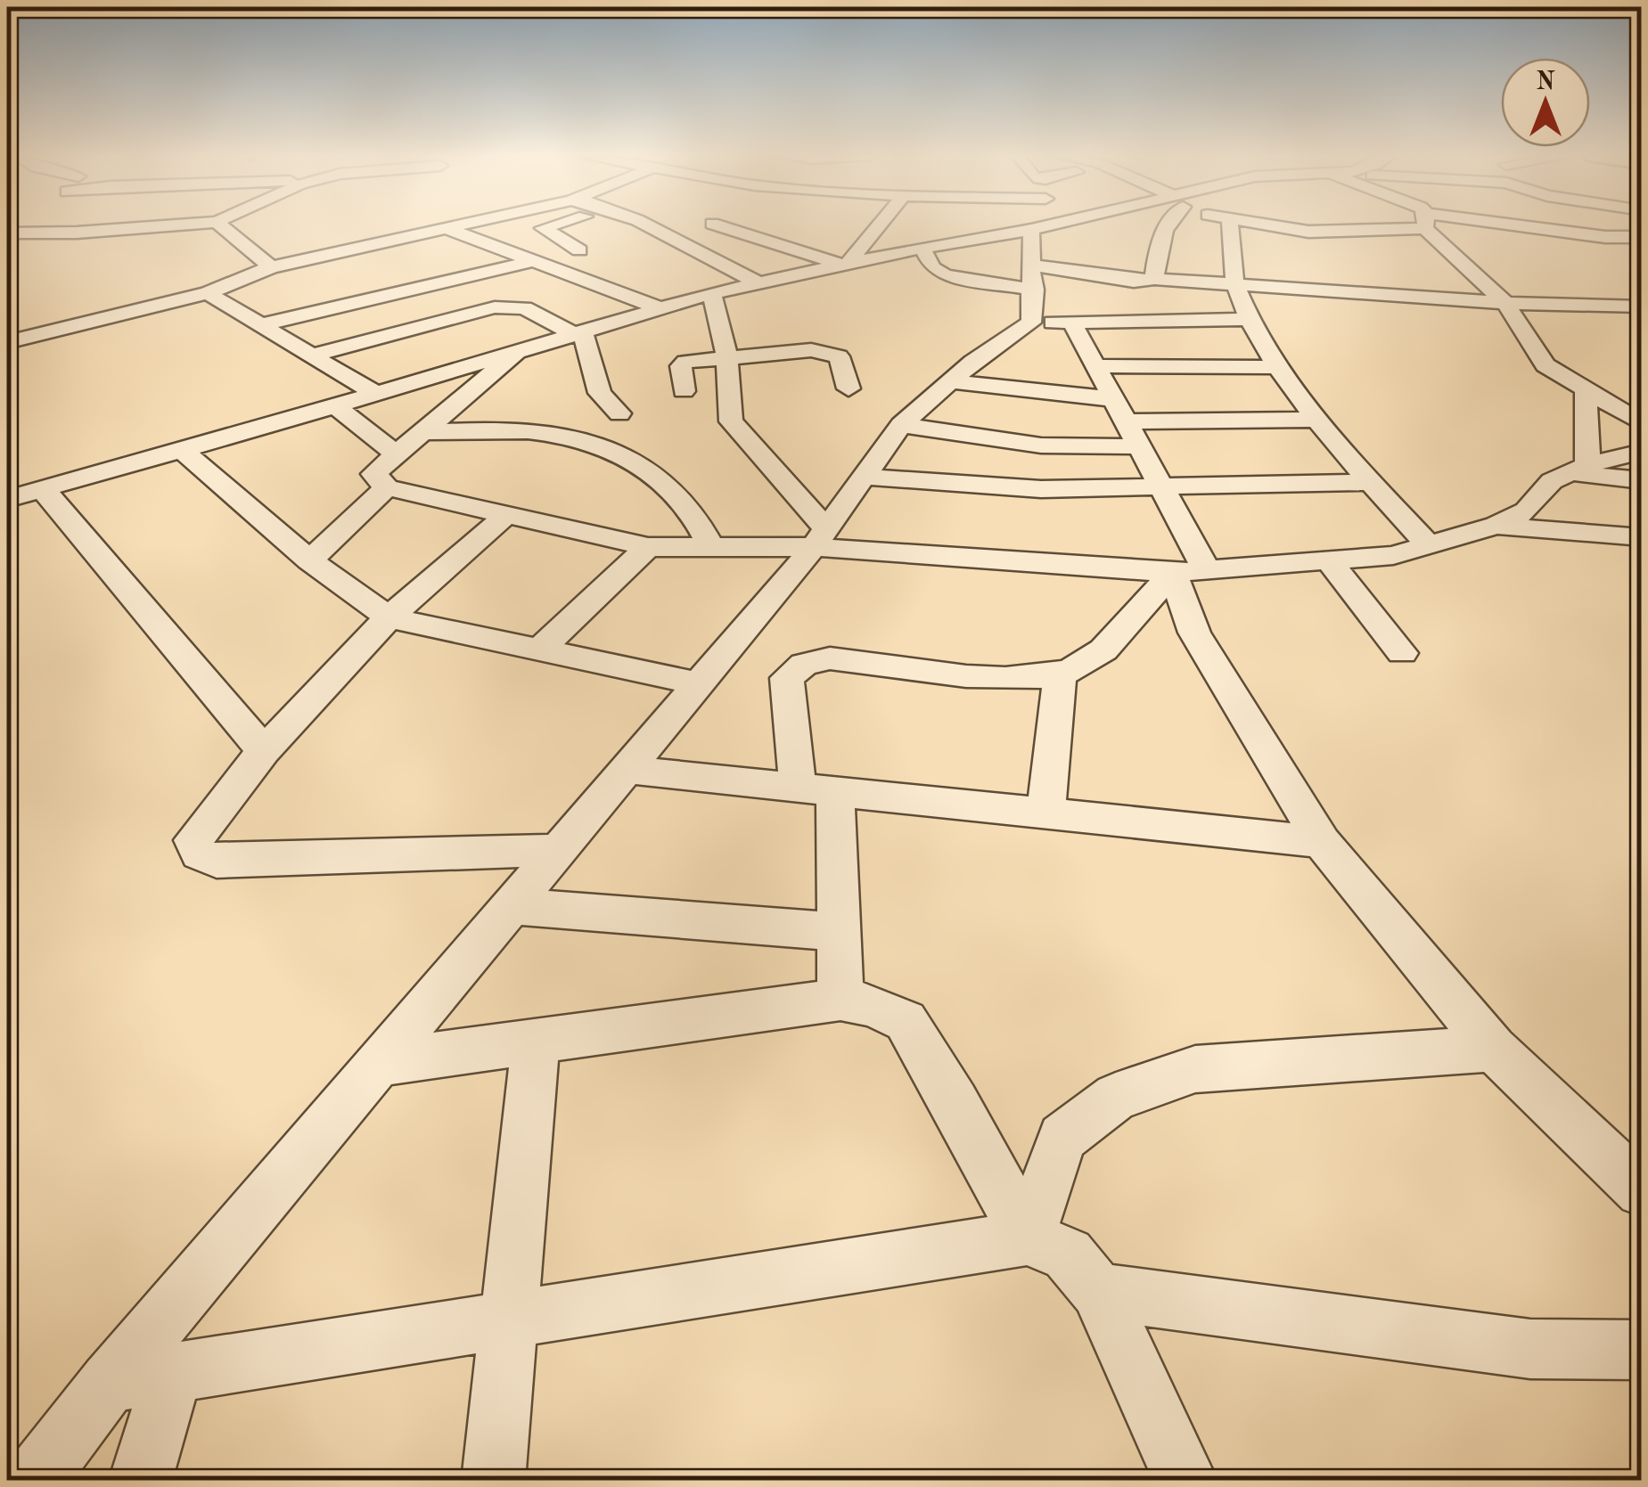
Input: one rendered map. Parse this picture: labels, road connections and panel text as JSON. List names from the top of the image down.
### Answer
{
  "north": "top"
}
